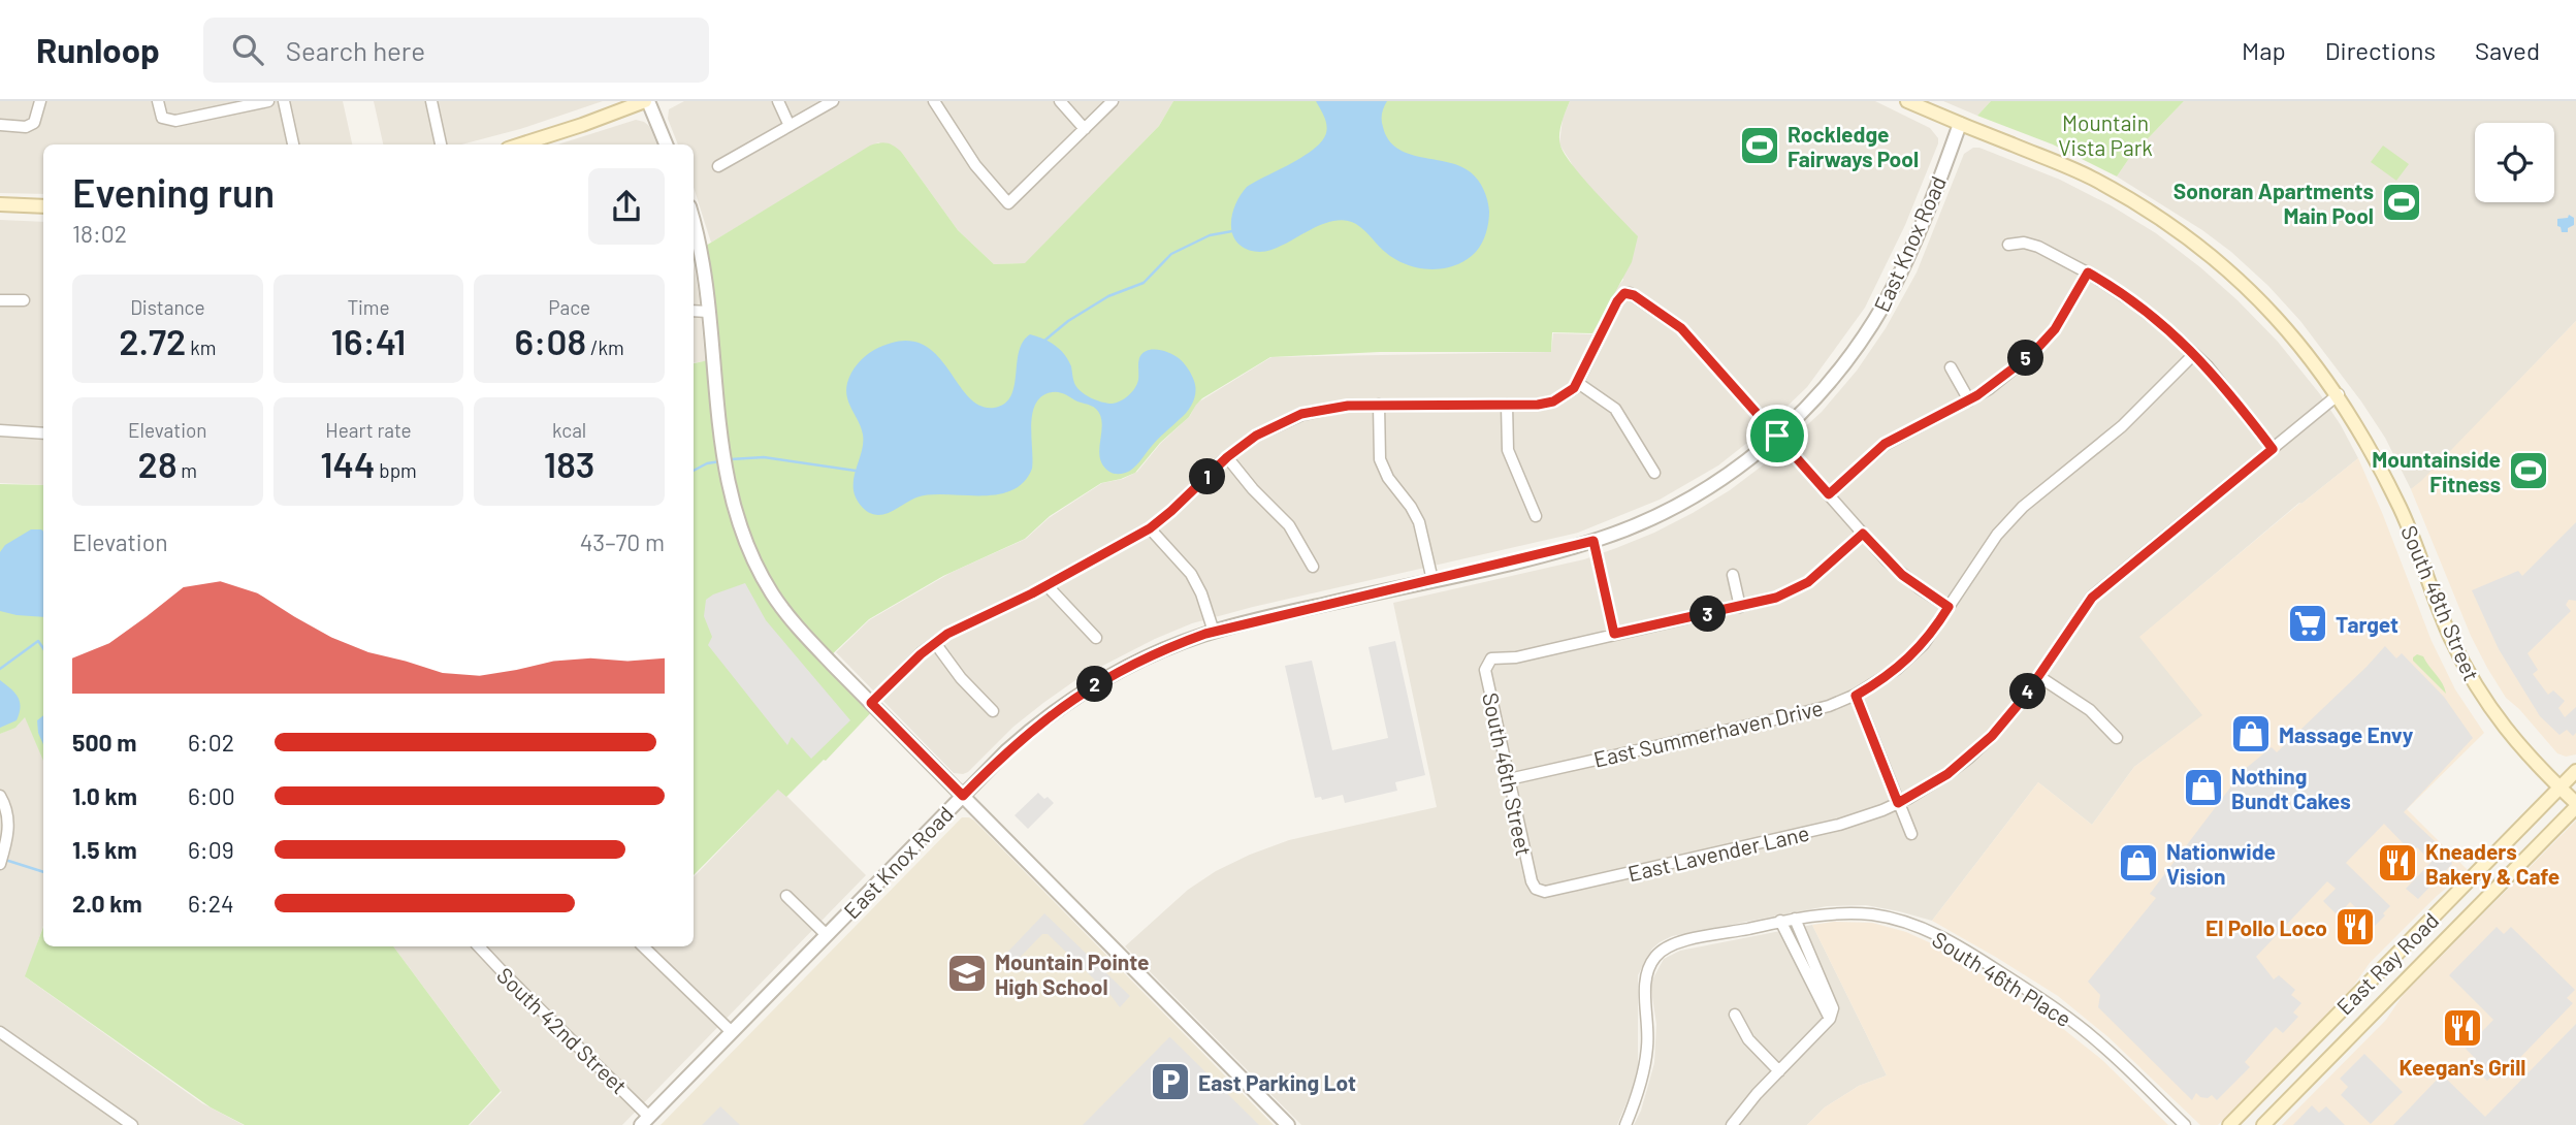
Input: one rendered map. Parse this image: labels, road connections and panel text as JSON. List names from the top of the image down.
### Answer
{
  "streets": {
    "main road": ["South 48th Street", "East Ray Road"],
    "street": [
      "East Knox Road",
      "East Summerhaven Drive",
      "South 46th Street",
      "East Lavender Lane",
      "South 46th Place",
      "South 42nd Street"
    ]
  },
  "crossings": [
    ["East Knox Road", "South 48th Street"],
    ["East Knox Road", "South 42nd Street"],
    ["South 48th Street", "East Lavender Lane"],
    ["South 48th Street", "East Ray Road"],
    ["East Summerhaven Drive", "South 46th Street"],
    ["South 46th Street", "East Lavender Lane"]
  ],
  "parks": ["Mountain Vista Park"],
  "places": {
    "sports": ["Rockledge Fairways Pool", "Sonoran Apartments Main Pool", "Mountainside Fitness"],
    "supermarket": ["Target"],
    "shop": ["Massage Envy", "Nothing Bundt Cakes", "Nationwide Vision"],
    "restaurant": ["Kneaders Bakery & Cafe", "El Pollo Loco", "Keegan's Grill"],
    "school or university": ["Mountain Pointe High School"],
    "parking": ["East Parking Lot"]
  },
  "page": {
    "header": "Runloop",
    "search": "Search here",
    "nav": ["Map", "Directions", "Saved"],
    "heading": ["Evening run", "18:02"],
    "stats": [
      ["Distance", "2.72 km"],
      ["Time", "16:41"],
      ["Pace", "6:08 /km"],
      ["Elevation", "28 m"],
      ["Heart rate", "144 bpm"],
      ["kcal", "183"]
    ],
    "pins": [
      "5",
      "1",
      "3",
      "2",
      "4"
    ],
    "chart": ["Elevation", "43–70 m"],
    "list": [
      {
        "name": "500 m",
        "note": "6:02"
      },
      {
        "name": "1.0 km",
        "note": "6:00"
      },
      {
        "name": "1.5 km",
        "note": "6:09"
      },
      {
        "name": "2.0 km",
        "note": "6:24"
      }
    ]
  }
}
